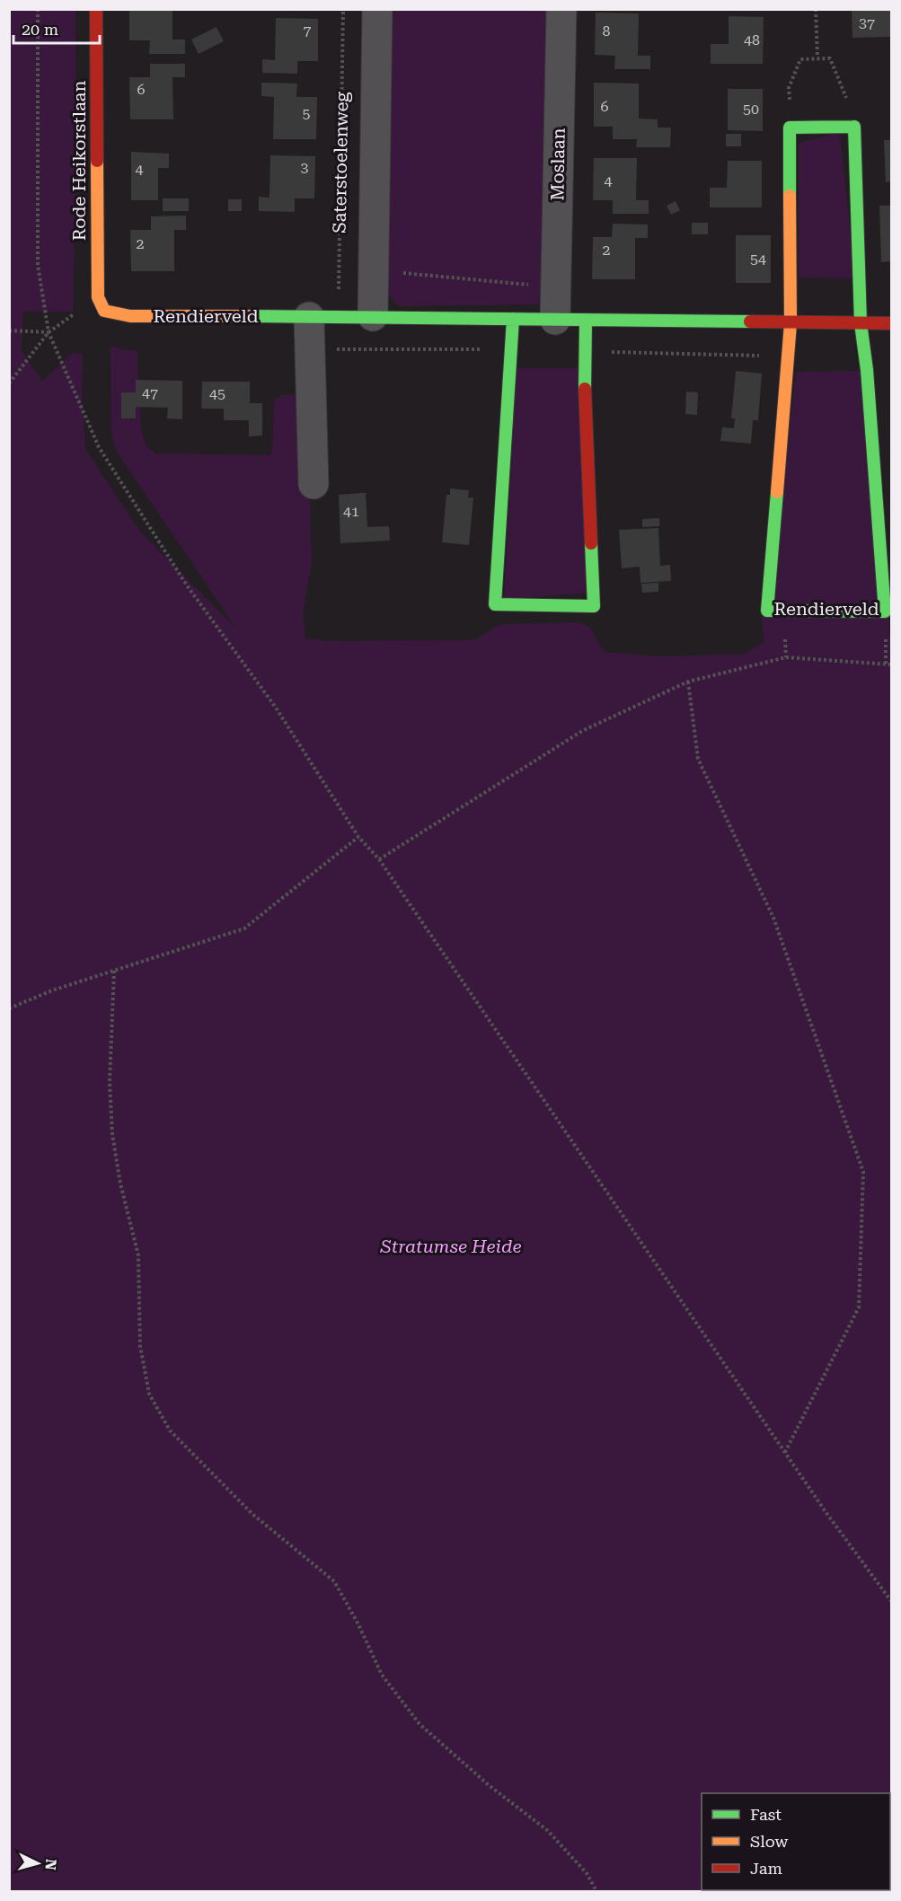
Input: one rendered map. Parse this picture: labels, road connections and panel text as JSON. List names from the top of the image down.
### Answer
{
  "streets": {
    "street": [
      "Rode Heikorstlaan",
      "Saterstoelenweg",
      "Moslaan",
      "Rendierveld"
    ]
  },
  "crossings": [
    ["Rode Heikorstlaan", "Rendierveld"],
    ["Saterstoelenweg", "Rendierveld"],
    ["Moslaan", "Rendierveld"]
  ],
  "parks": ["Stratumse Heide"],
  "house_numbers": [
    "37",
    "7",
    "8",
    "48",
    "6",
    "6",
    "50",
    "5",
    "3",
    "4",
    "4",
    "2",
    "2",
    "54",
    "47",
    "45",
    "41"
  ],
  "legend": ["Fast", "Slow", "Jam"],
  "scale_bar": "20 m",
  "north": "right"
}
